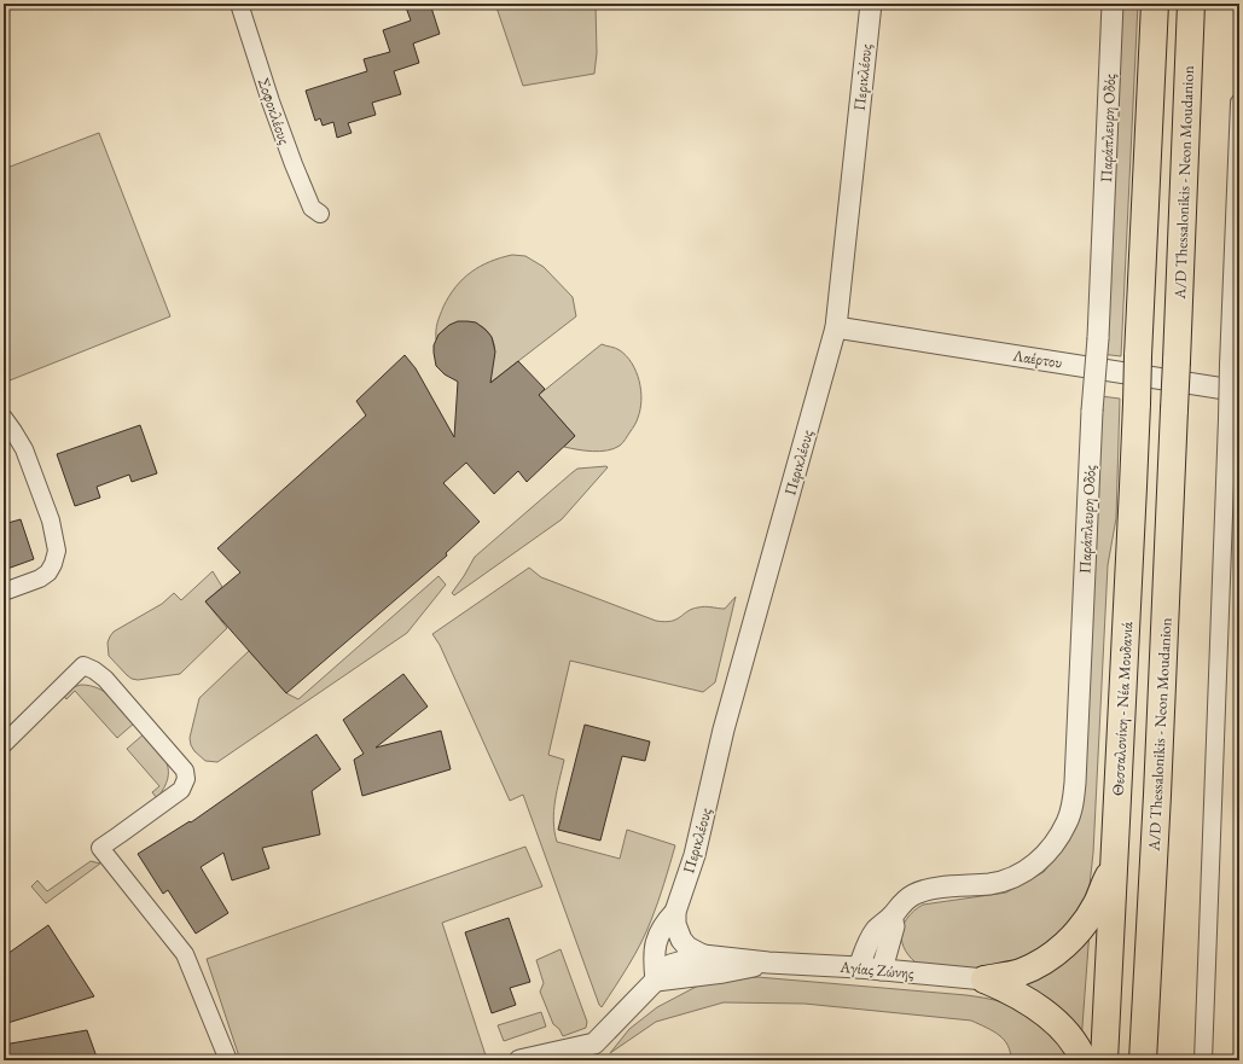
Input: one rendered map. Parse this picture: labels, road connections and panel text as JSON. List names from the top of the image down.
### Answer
{
  "streets": {
    "highway": ["A/D Thessalonikis - Neon Moudanion", "Θεσσαλονίκη - Νέα Μουδανιά"],
    "street": [
      "Περικλέους",
      "Σοφοκλέους",
      "Παράπλευρη Οδός",
      "Λαέρτου",
      "Αγίας Ζώνης"
    ]
  },
  "crossings": [
    ["Περικλέους", "Λαέρτου"],
    ["Παράπλευρη Οδός", "Αγίας Ζώνης"]
  ]
}
